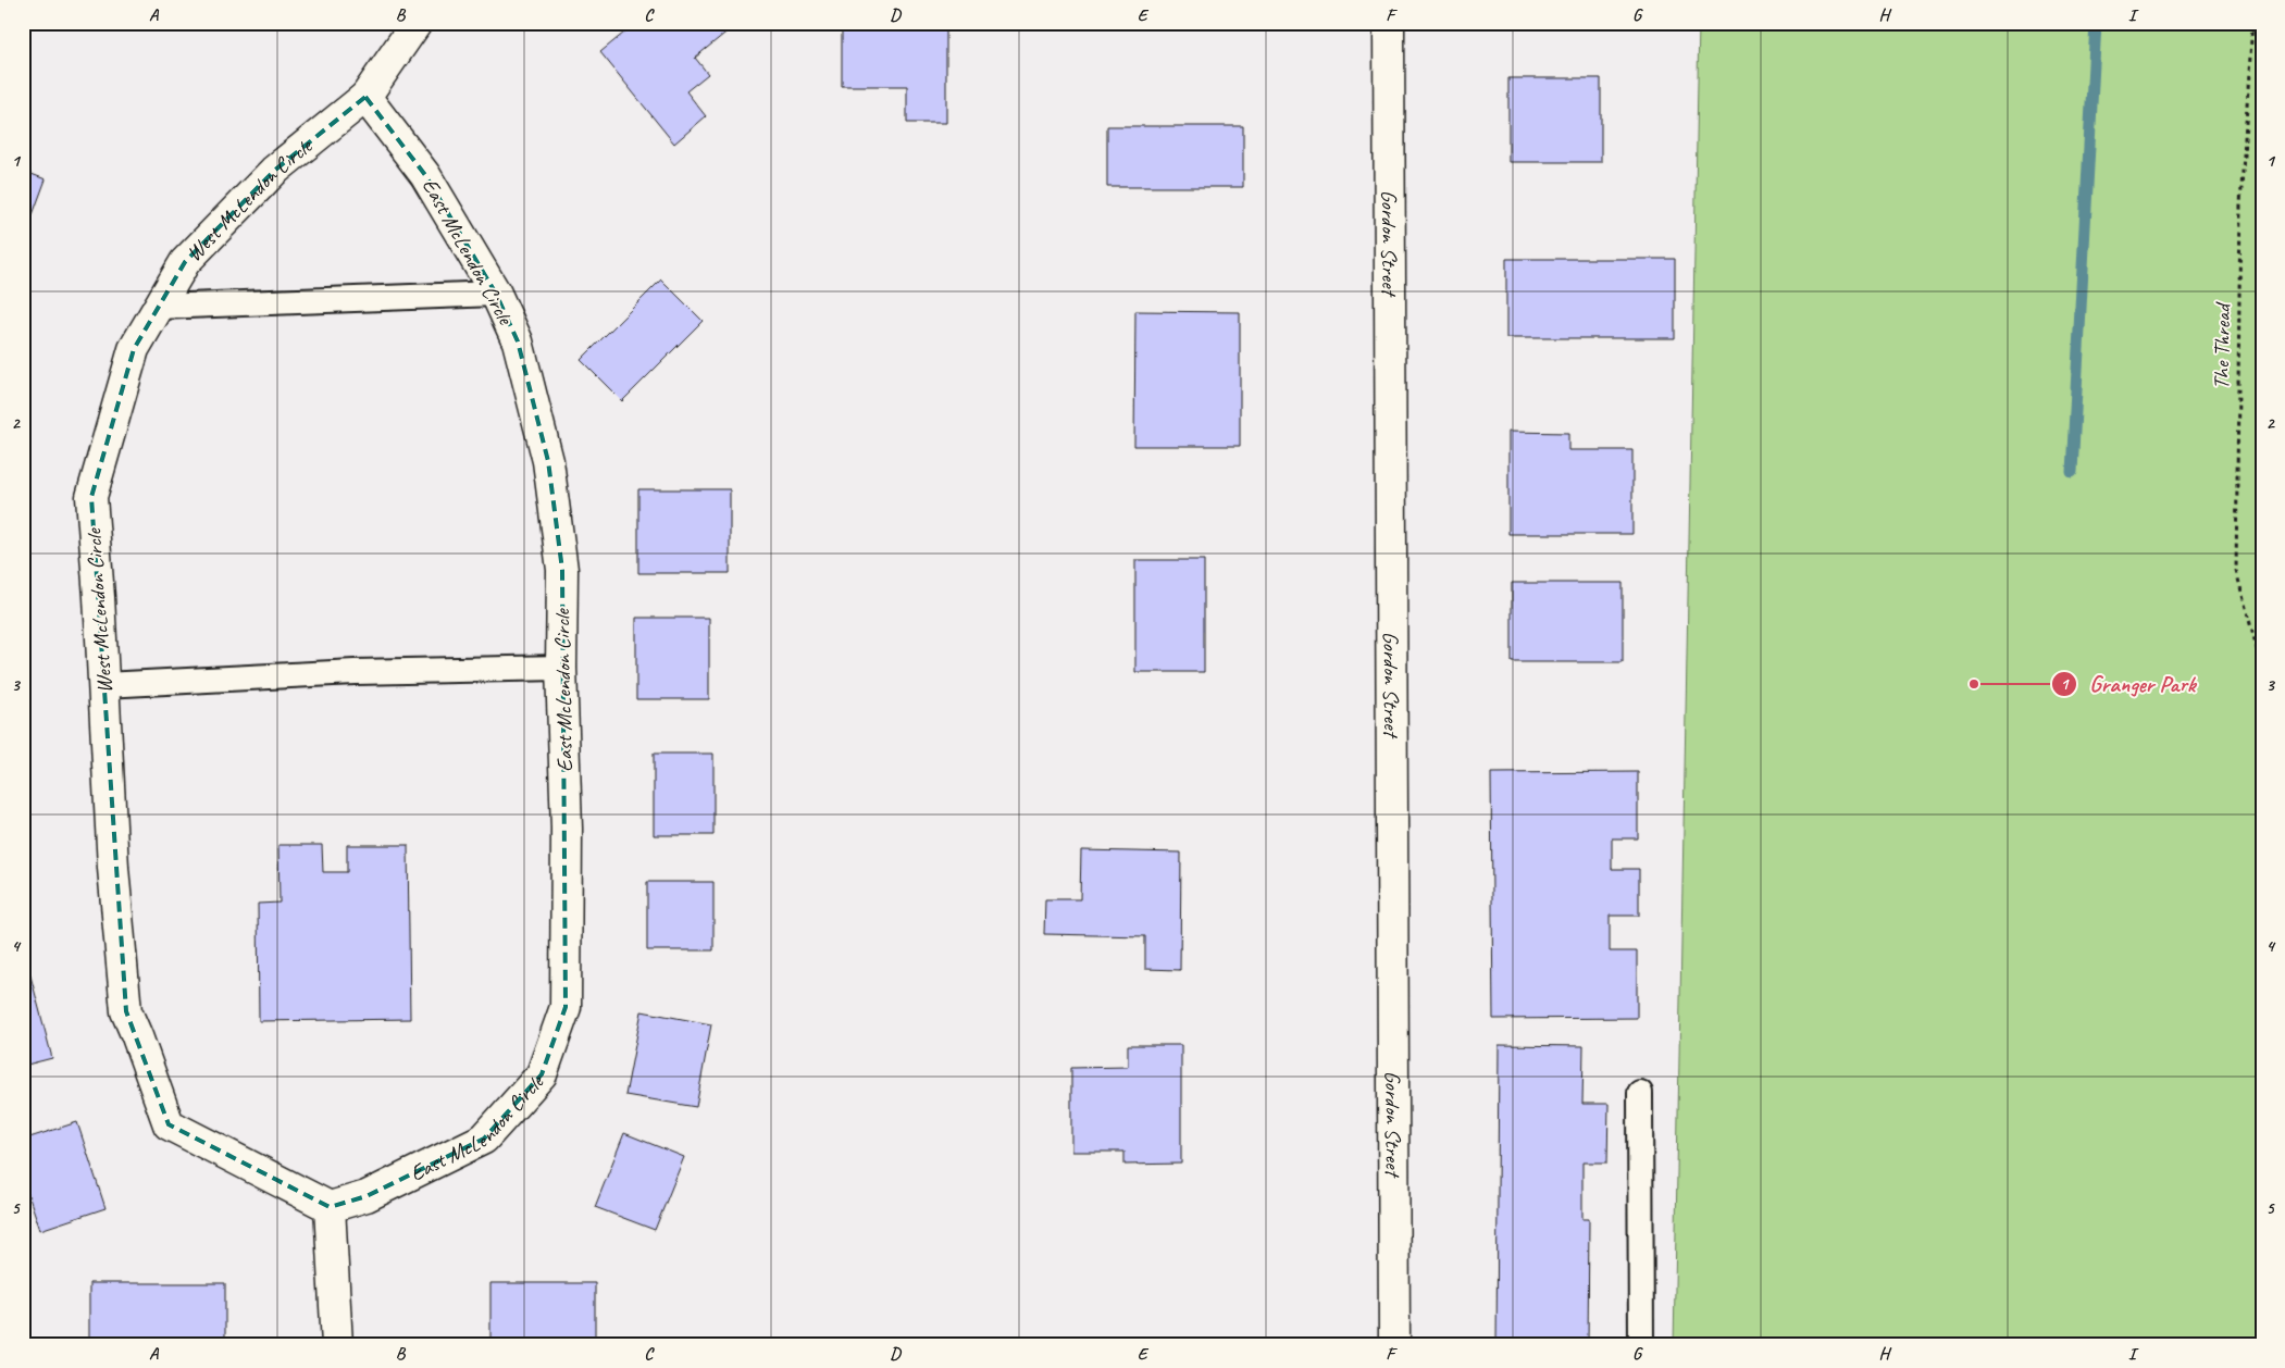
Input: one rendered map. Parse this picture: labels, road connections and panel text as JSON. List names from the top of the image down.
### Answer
{
  "streets": {
    "street": ["West McLendon Circle", "Gordon Street", "East McLendon Circle"],
    "path": ["The Thread"]
  },
  "crossings": [
    ["West McLendon Circle", "East McLendon Circle"]
  ],
  "places": ["Granger Park"],
  "grid": {
    "columns": [
      "A",
      "B",
      "C",
      "D",
      "E",
      "F",
      "G",
      "H",
      "I"
    ],
    "rows": [
      "1",
      "2",
      "3",
      "4",
      "5"
    ]
  }
}
